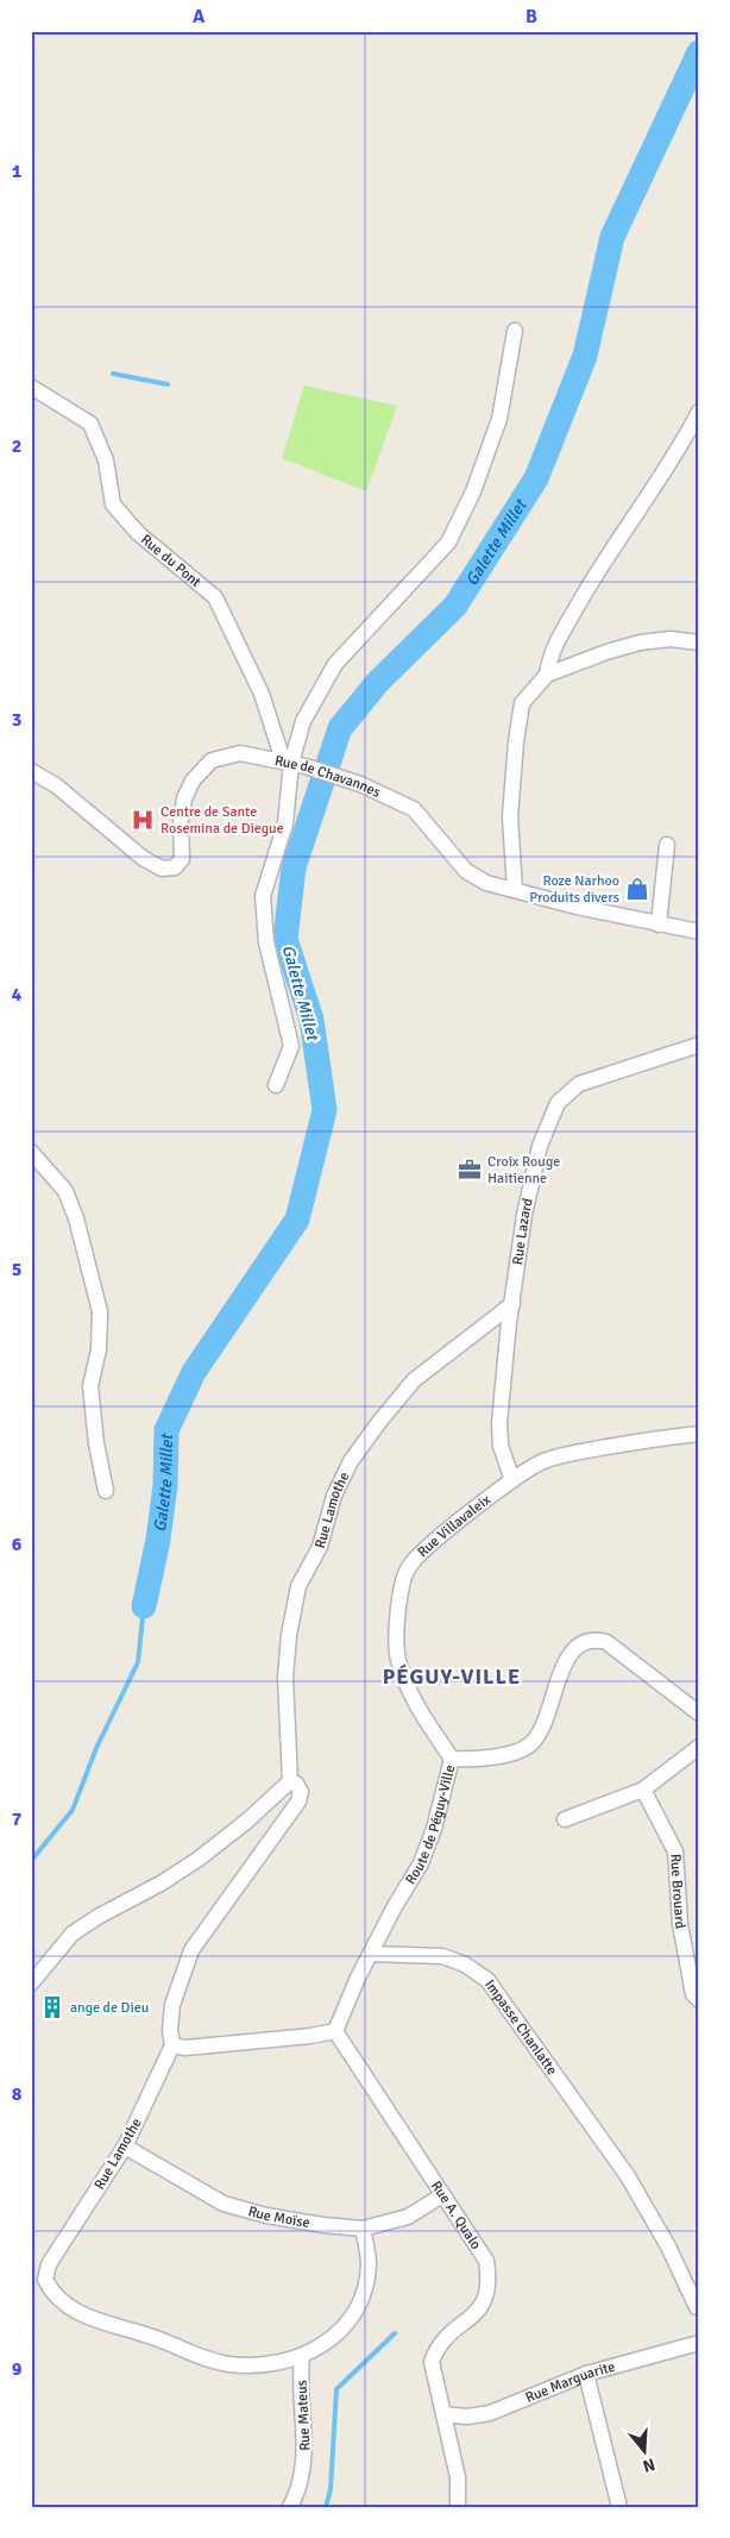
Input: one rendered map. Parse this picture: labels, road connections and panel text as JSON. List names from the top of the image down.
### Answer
{
  "streets": {
    "street": [
      "Rue du Pont",
      "Rue de Chavannes",
      "Rue Lazard",
      "Rue Lamothe",
      "Rue Villavaleix",
      "Route de Péguy-Ville",
      "Rue Brouard",
      "Impasse Chanlatte",
      "Rue A. Qualo",
      "Rue Moïse",
      "Rue Marguarite",
      "Rue Mateus"
    ]
  },
  "crossings": [
    ["Rue du Pont", "Rue de Chavannes"],
    ["Rue Lazard", "Rue Lamothe"],
    ["Rue Lazard", "Rue Villavaleix"],
    ["Rue Lamothe", "Rue Moïse"],
    ["Rue Lamothe", "Rue Mateus"],
    ["Rue Villavaleix", "Route de Péguy-Ville"],
    ["Route de Péguy-Ville", "Impasse Chanlatte"],
    ["Route de Péguy-Ville", "Rue A. Qualo"],
    ["Rue A. Qualo", "Rue Moïse"],
    ["Rue A. Qualo", "Rue Marguarite"]
  ],
  "districts": ["PÉGUY-VILLE"],
  "water": ["Galette Millet"],
  "places": {
    "hospital": ["Centre de Sante Rosemina de Diegue"],
    "shop": ["Roze Narhoo Produits divers"],
    "office": ["Croix Rouge Haitienne"],
    "building": ["ange de Dieu"]
  },
  "north": "bottom",
  "grid": {
    "columns": ["A", "B"],
    "rows": [
      "1",
      "2",
      "3",
      "4",
      "5",
      "6",
      "7",
      "8",
      "9"
    ]
  }
}
